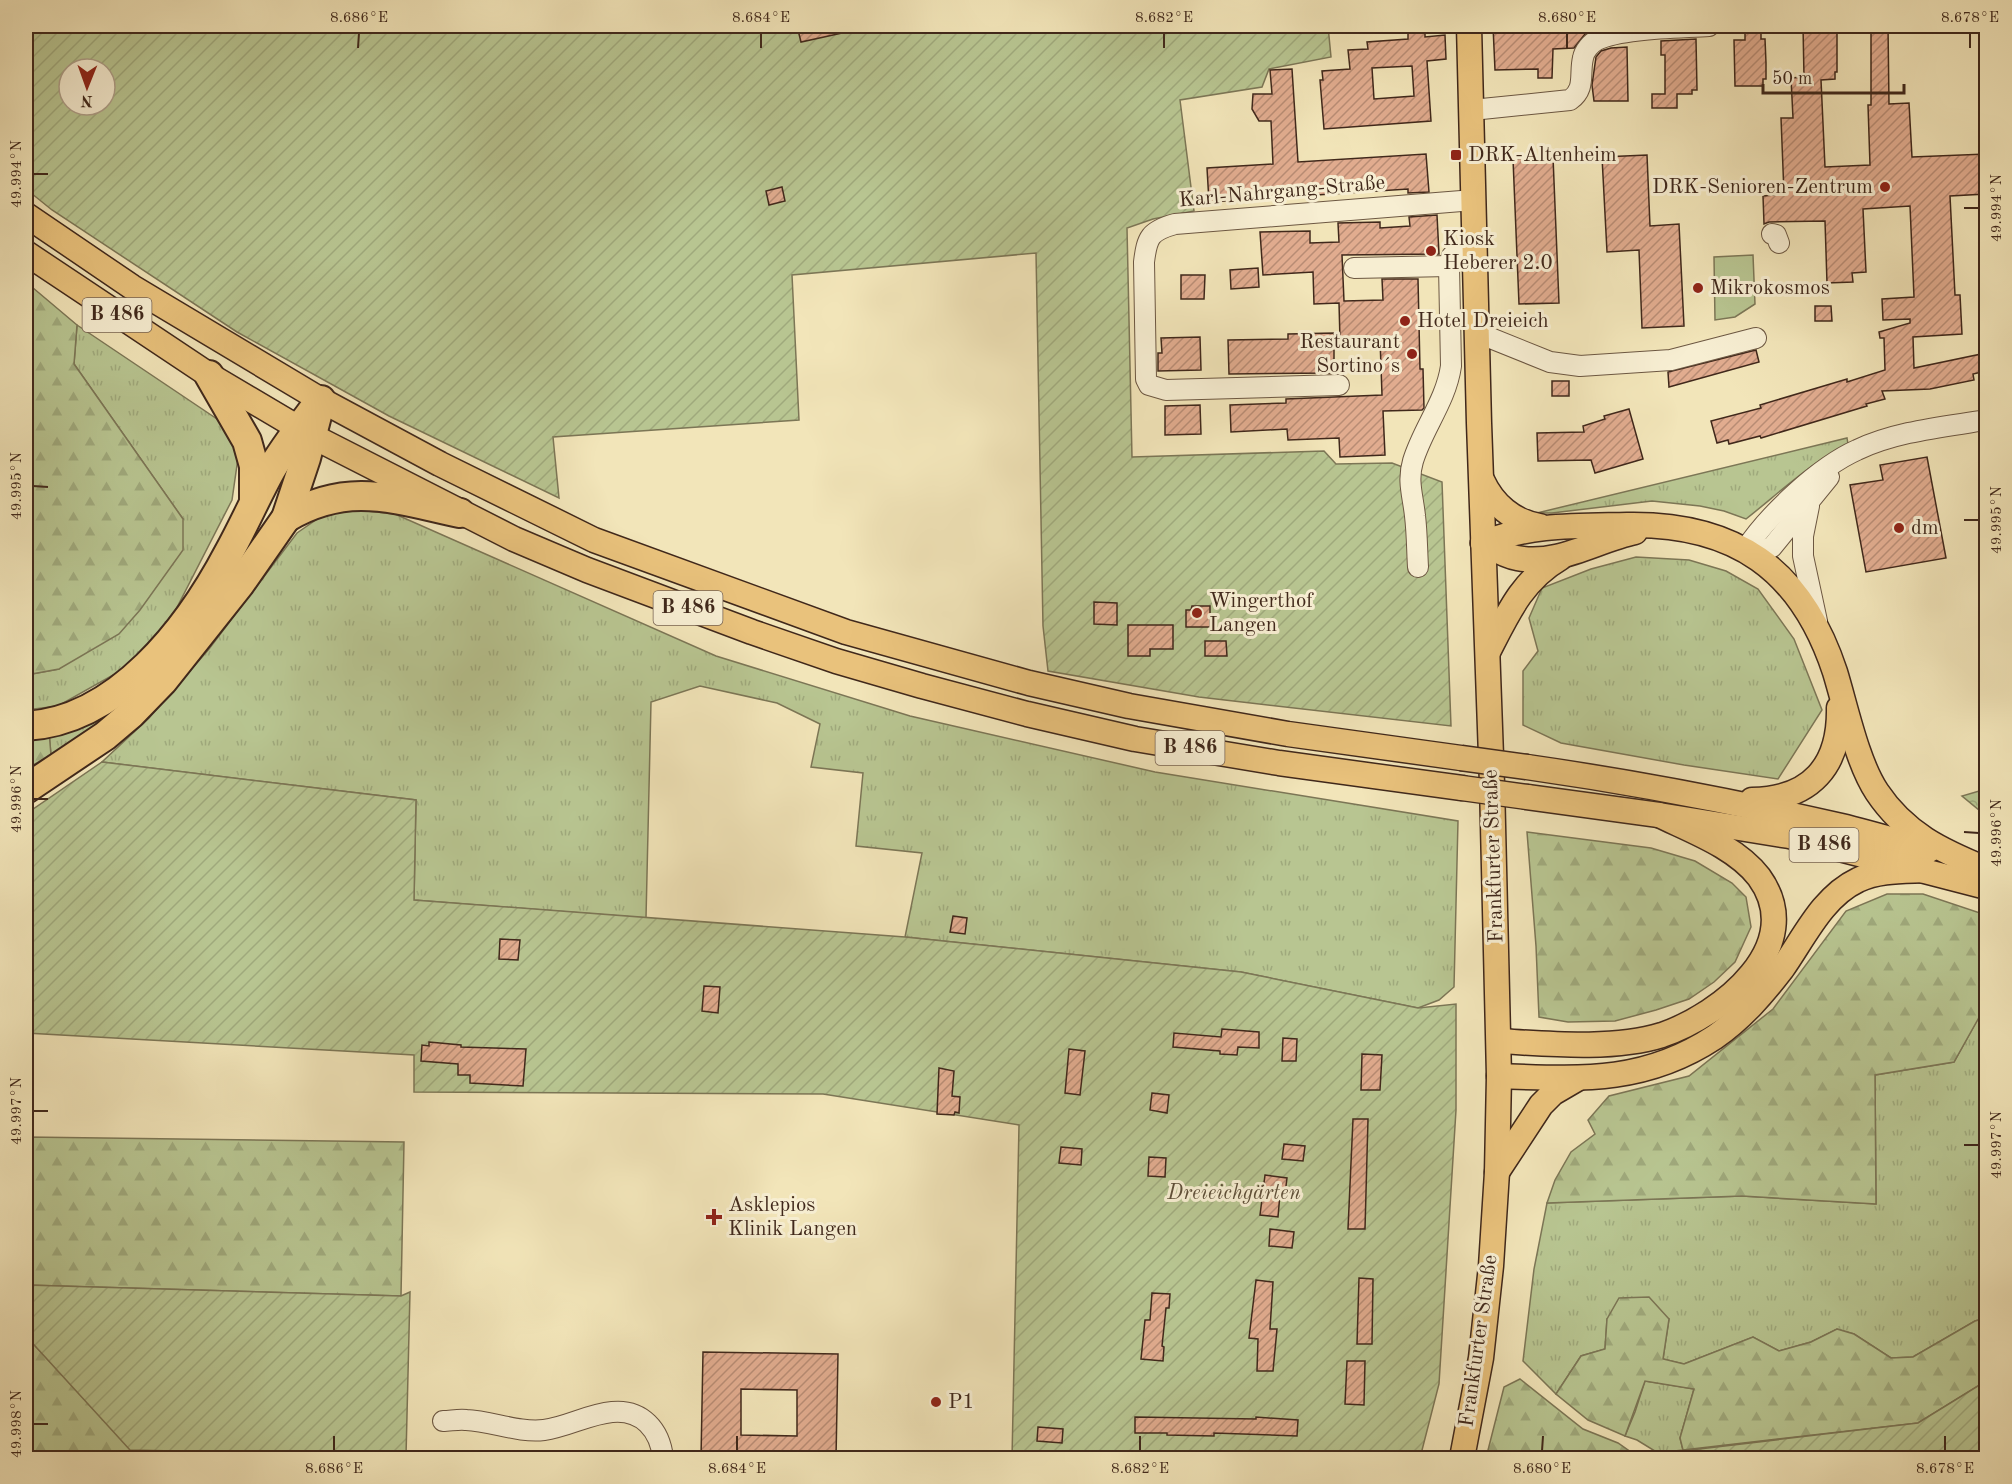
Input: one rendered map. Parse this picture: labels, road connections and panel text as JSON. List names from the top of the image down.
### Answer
{
  "streets": {
    "main road": ["B 486", "Frankfurter Straße"],
    "street": ["Karl-Nahrgang-Straße"]
  },
  "crossings": [
    ["Karl-Nahrgang-Straße", "Frankfurter Straße"],
    ["B 486", "Frankfurter Straße"]
  ],
  "parks": ["Dreieichgärten"],
  "places": {
    "transit": ["DRK-Altenheim"],
    "other": [
      "DRK-Senioren-Zentrum",
      "Kiosk Heberer 2.0",
      "Mikrokosmos",
      "Hotel Dreieich",
      "Restaurant Sortino´s",
      "dm",
      "Wingerthof Langen",
      "P1"
    ],
    "health": ["Asklepios Klinik Langen"]
  },
  "scale_bar": "50 m",
  "north": "bottom",
  "coordinates": [
    "8.686°E",
    "8.684°E",
    "8.682°E",
    "8.680°E",
    "8.678°E",
    "49.994°N",
    "49.995°N",
    "49.996°N",
    "49.997°N",
    "49.998°N"
  ]
}
